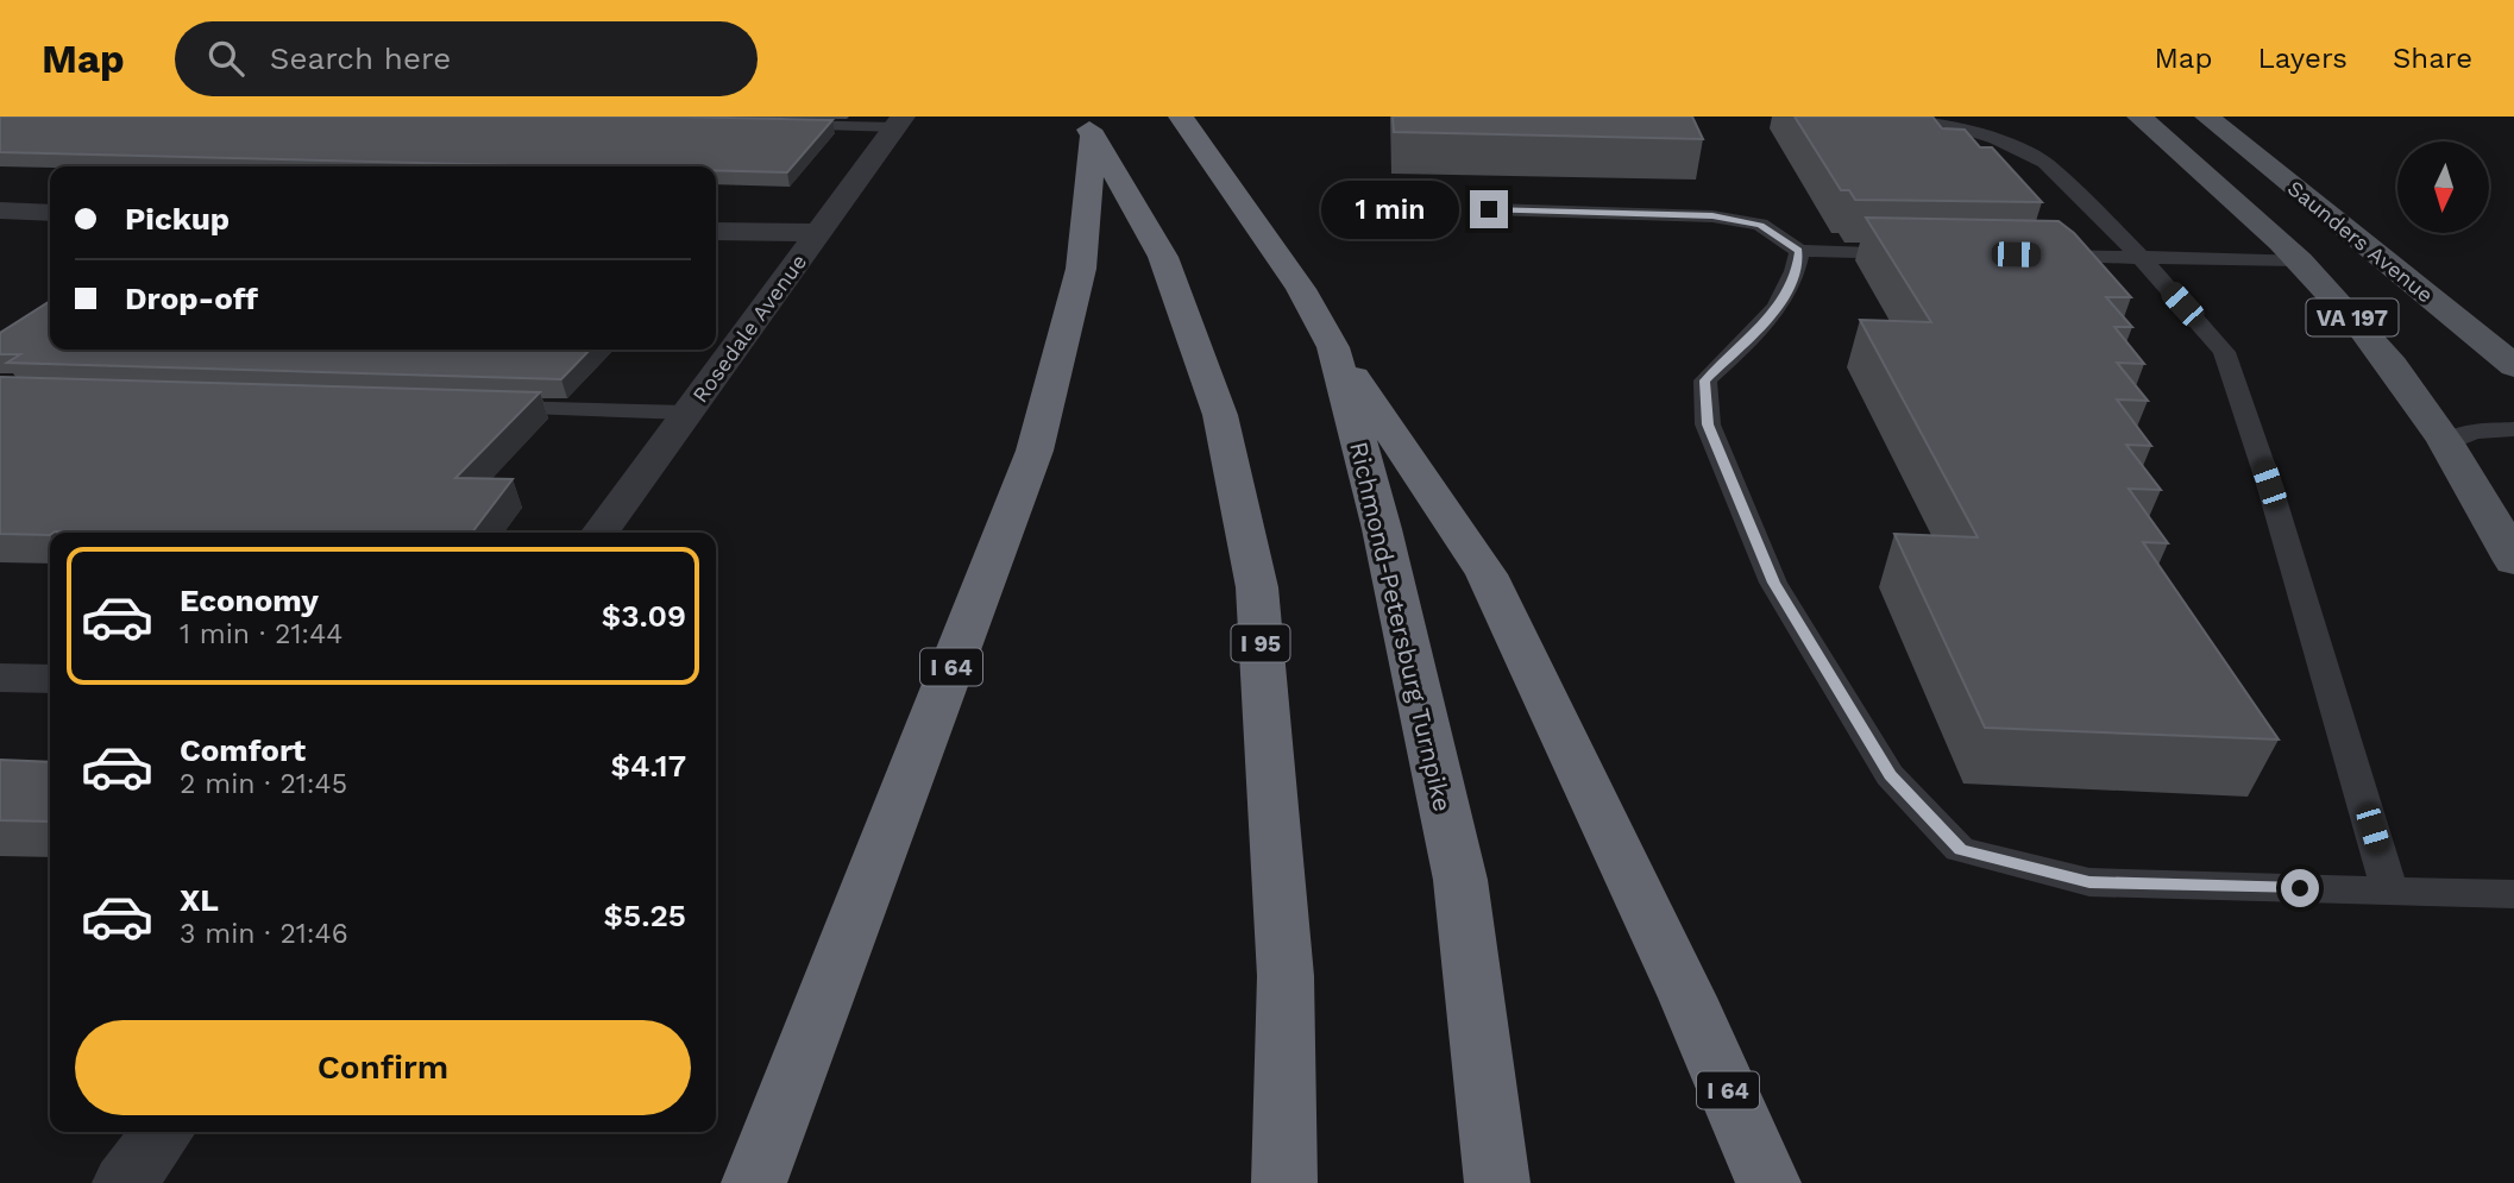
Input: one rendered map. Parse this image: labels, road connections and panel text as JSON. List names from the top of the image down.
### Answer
{
  "streets": {
    "highway": ["Richmond-Petersburg Turnpike", "I 95", "I 64"],
    "main road": ["Saunders Avenue", "VA 197"],
    "street": ["Rosedale Avenue"]
  },
  "crossings": [
    ["Richmond-Petersburg Turnpike", "I 64"],
    ["I 95", "I 64"]
  ],
  "north": "bottom",
  "page": {
    "header": "Map",
    "search": "Search here",
    "nav": ["Map", "Layers", "Share"],
    "banner": ["Pickup", "Drop-off"],
    "bubble": "1 min",
    "list": [
      {
        "name": "Economy",
        "note": "1 min · 21:44",
        "value": "$3.09"
      },
      {
        "name": "Comfort",
        "note": "2 min · 21:45",
        "value": "$4.17"
      },
      {
        "name": "XL",
        "note": "3 min · 21:46",
        "value": "$5.25"
      }
    ],
    "buttons": "Confirm"
  }
}
